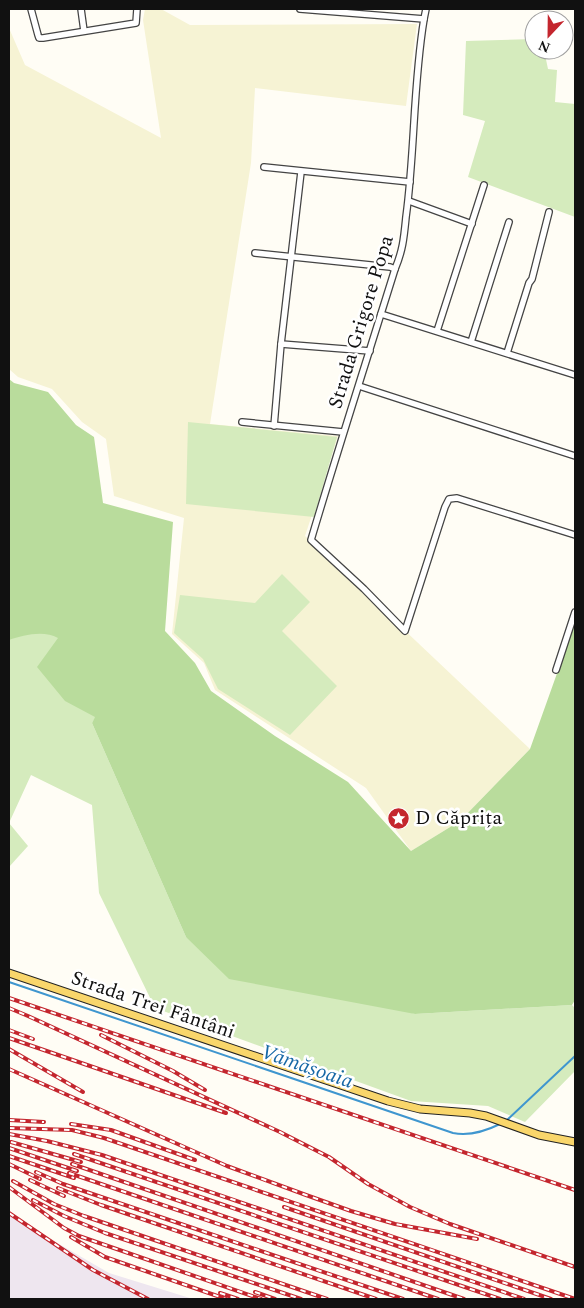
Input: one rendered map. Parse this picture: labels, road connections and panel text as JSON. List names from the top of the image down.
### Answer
{
  "streets": {
    "main road": ["Strada Trei Fântâni"],
    "street": ["Strada Grigore Popa"]
  },
  "water": ["Vămășoaia"],
  "places": {
    "place": ["D Căprița"]
  },
  "north": "bottom"
}
